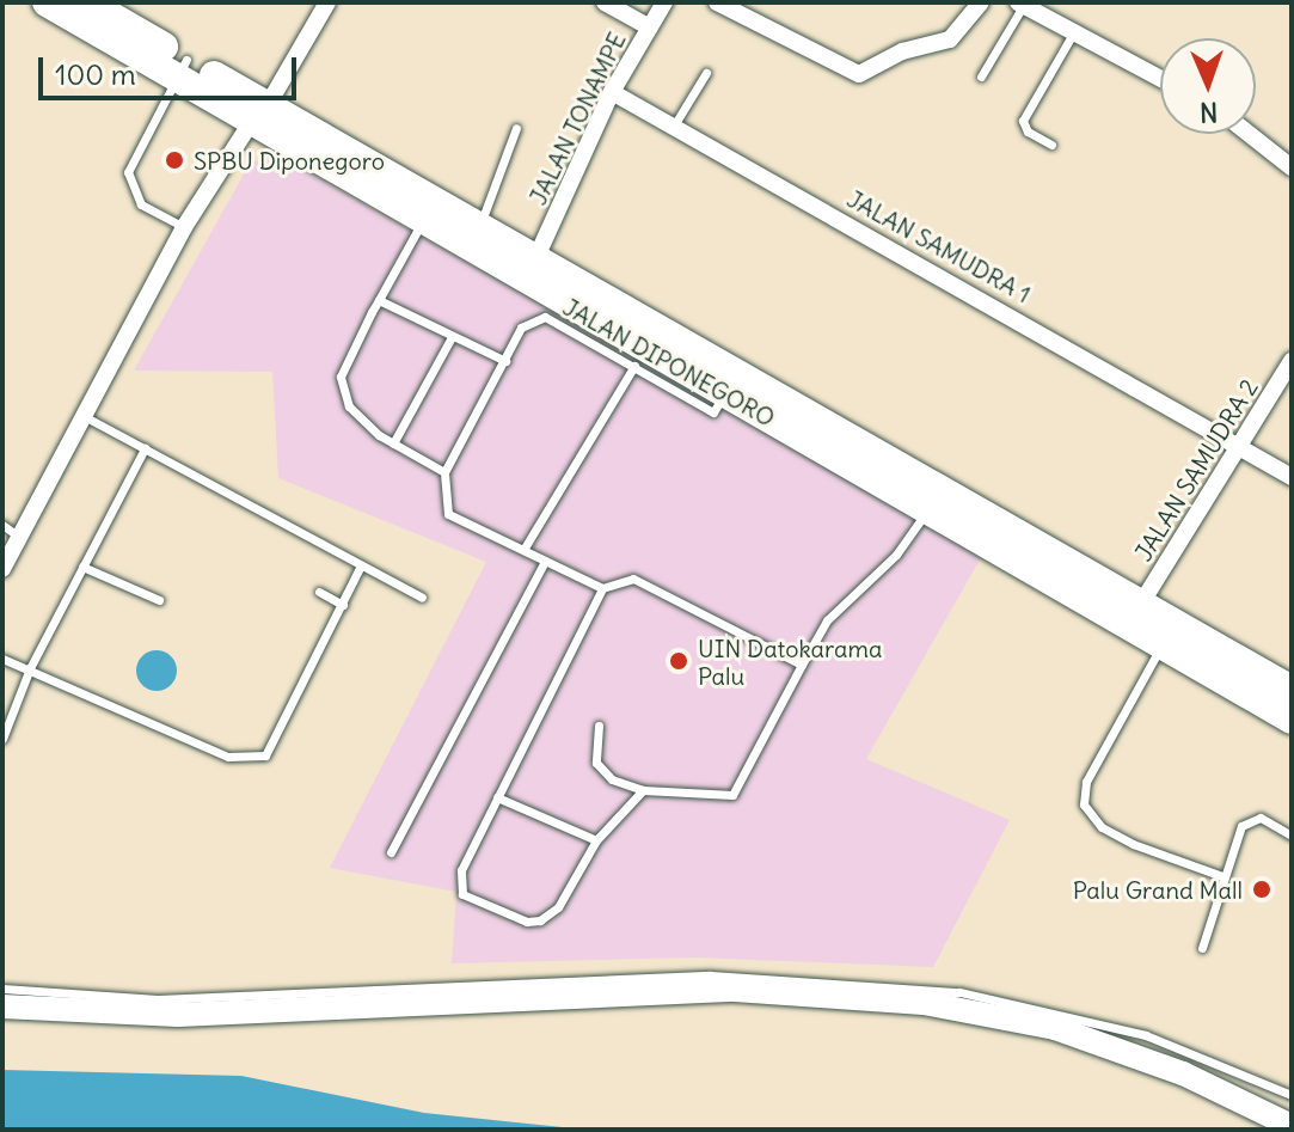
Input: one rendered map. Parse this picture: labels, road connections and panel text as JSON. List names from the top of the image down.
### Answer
{
  "streets": {
    "highway": ["JALAN DIPONEGORO"],
    "street": ["JALAN TONAMPE", "JALAN SAMUDRA 1", "JALAN SAMUDRA 2"]
  },
  "crossings": [
    ["JALAN TONAMPE", "JALAN SAMUDRA 1"],
    ["JALAN TONAMPE", "JALAN DIPONEGORO"],
    ["JALAN SAMUDRA 1", "JALAN SAMUDRA 2"],
    ["JALAN DIPONEGORO", "JALAN SAMUDRA 2"]
  ],
  "places": ["SPBU Diponegoro", "UIN Datokarama Palu", "Palu Grand Mall"],
  "scale_bar": "100 m",
  "north": "bottom"
}
